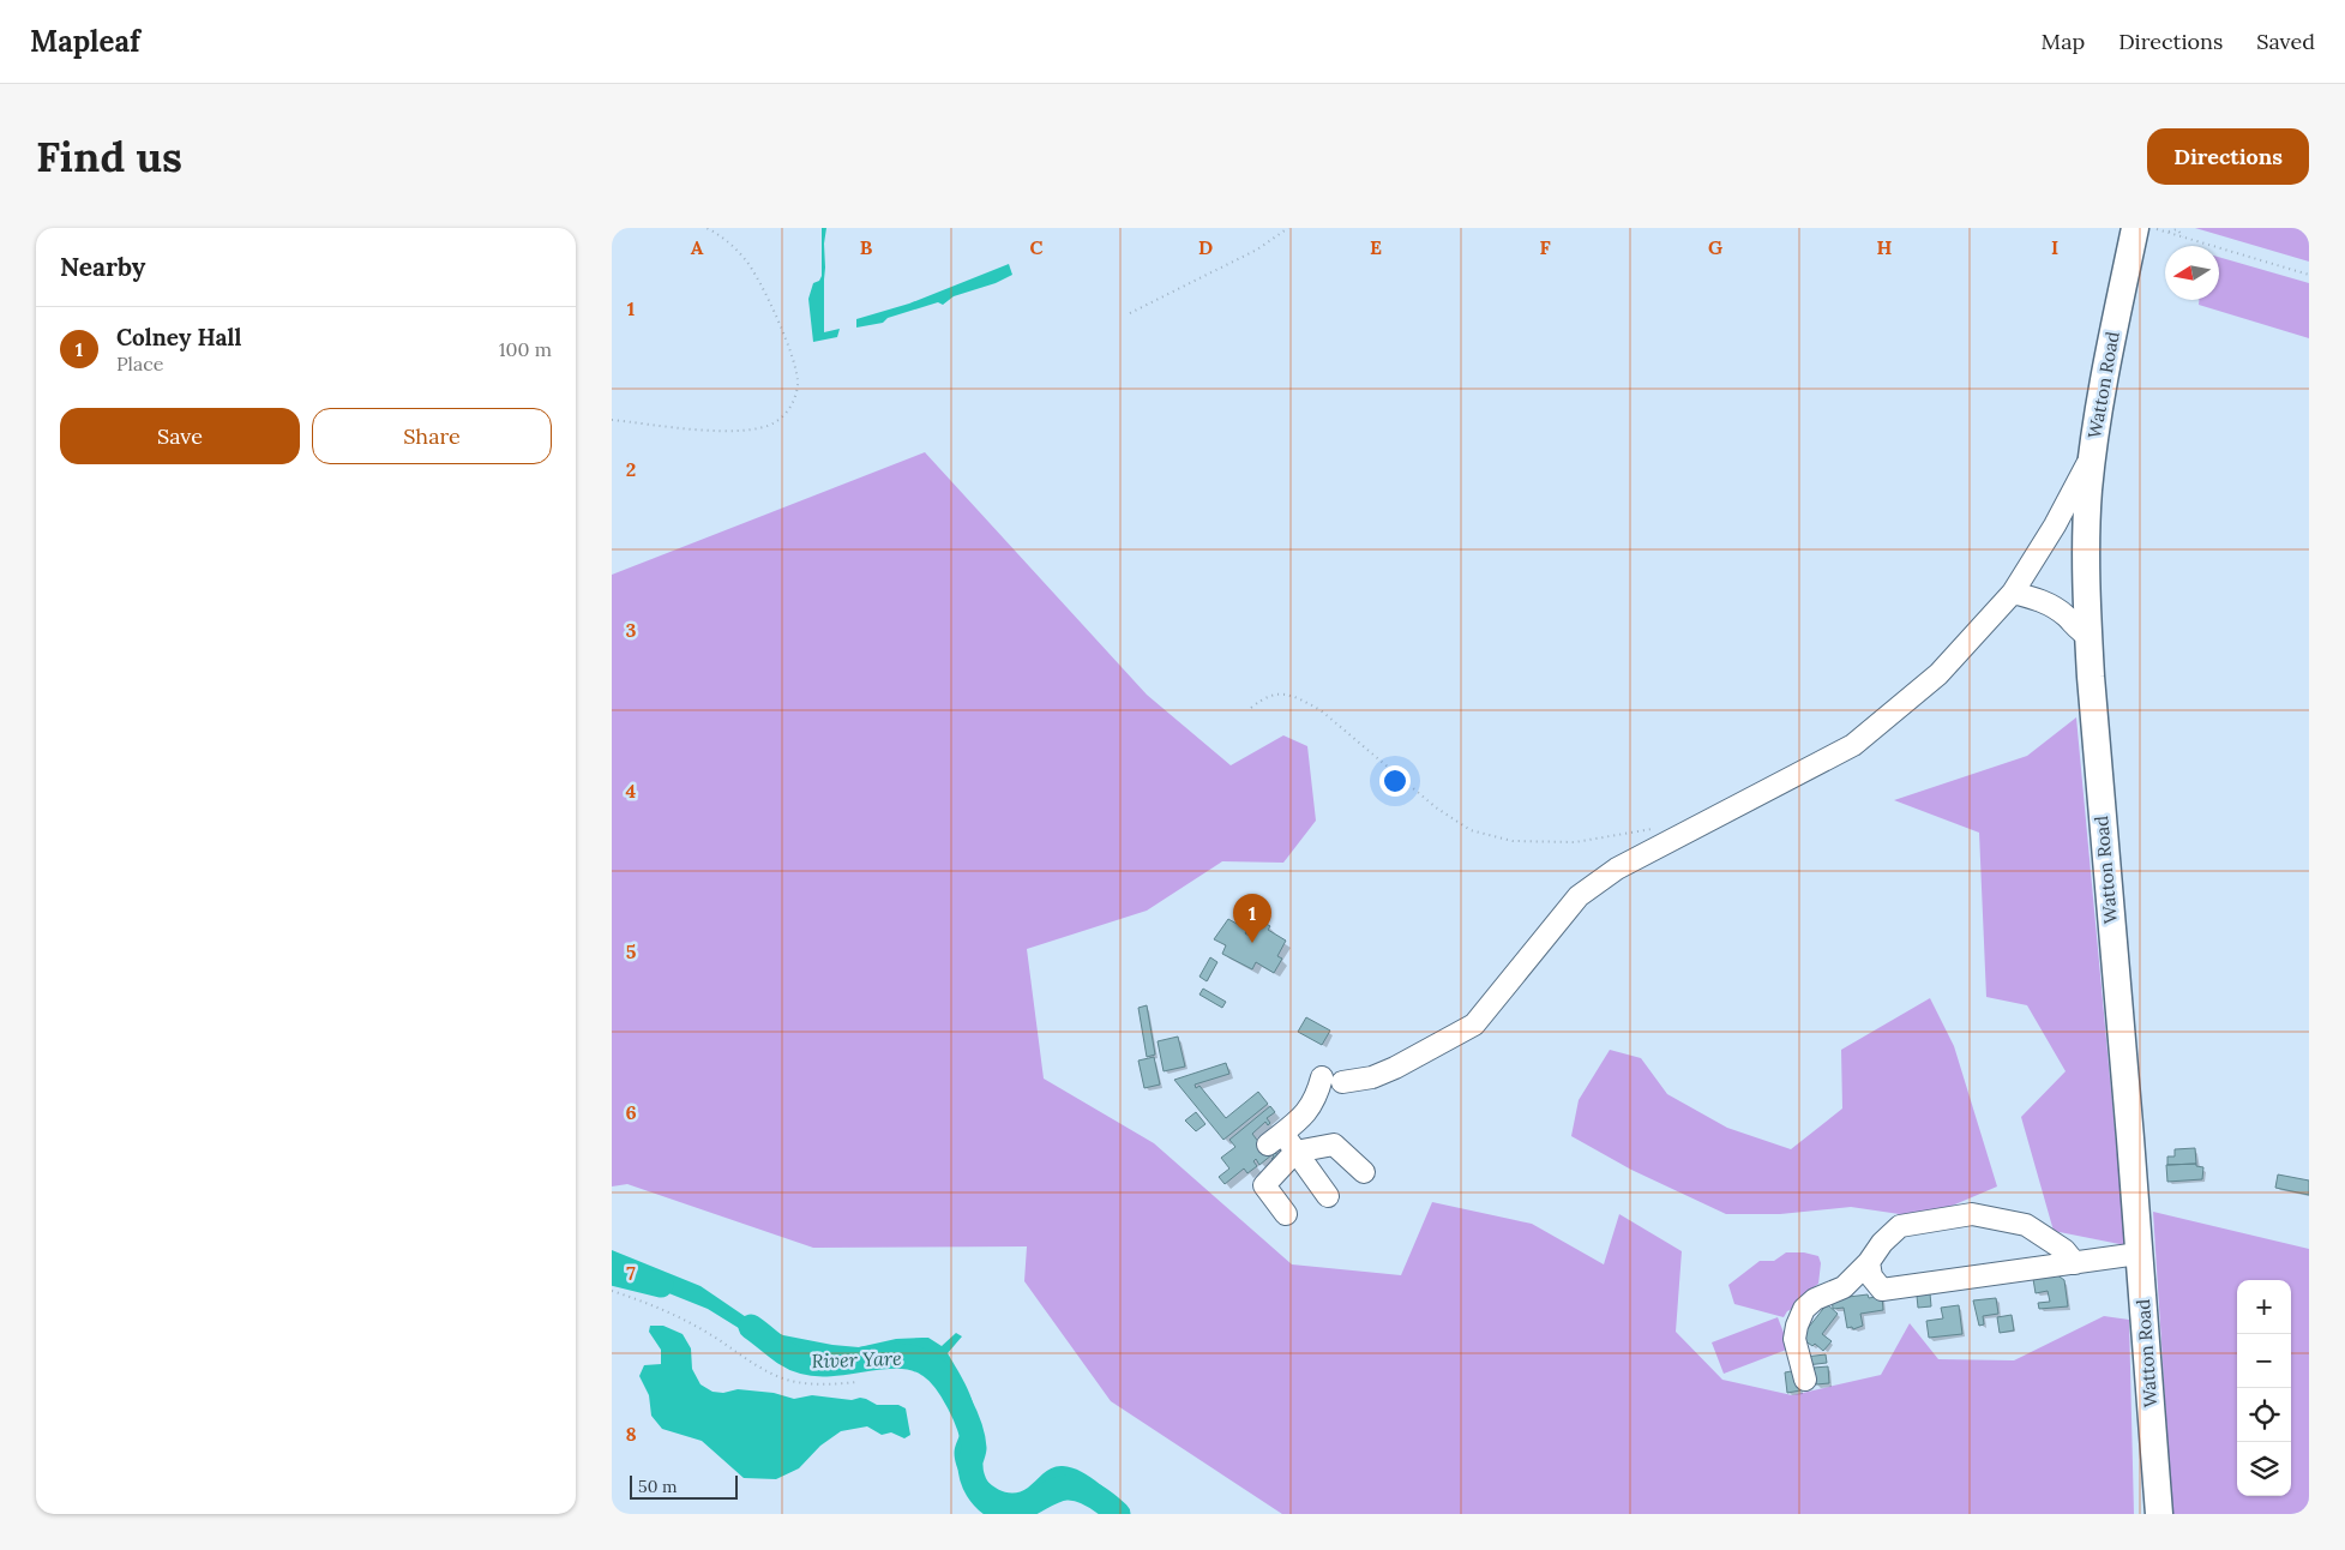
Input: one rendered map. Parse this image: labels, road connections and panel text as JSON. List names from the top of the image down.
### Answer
{
  "streets": {
    "main road": ["Watton Road"]
  },
  "water": ["River Yare"],
  "scale_bar": "50 m",
  "north": "left",
  "page": {
    "header": "Mapleaf",
    "nav": ["Map", "Directions", "Saved"],
    "buttons": [
      "Directions",
      ["Save", "Share"]
    ],
    "title": "Find us",
    "heading": "Nearby",
    "list": [
      {
        "mark": "1",
        "name": "Colney Hall",
        "note": "Place",
        "value": "100 m"
      }
    ],
    "pins": "1",
    "map_buttons": ["+", "−"],
    "scale": "50 m"
  },
  "grid": {
    "columns": [
      "A",
      "B",
      "C",
      "D",
      "E",
      "F",
      "G",
      "H",
      "I"
    ],
    "rows": [
      "1",
      "2",
      "3",
      "4",
      "5",
      "6",
      "7",
      "8"
    ]
  }
}
